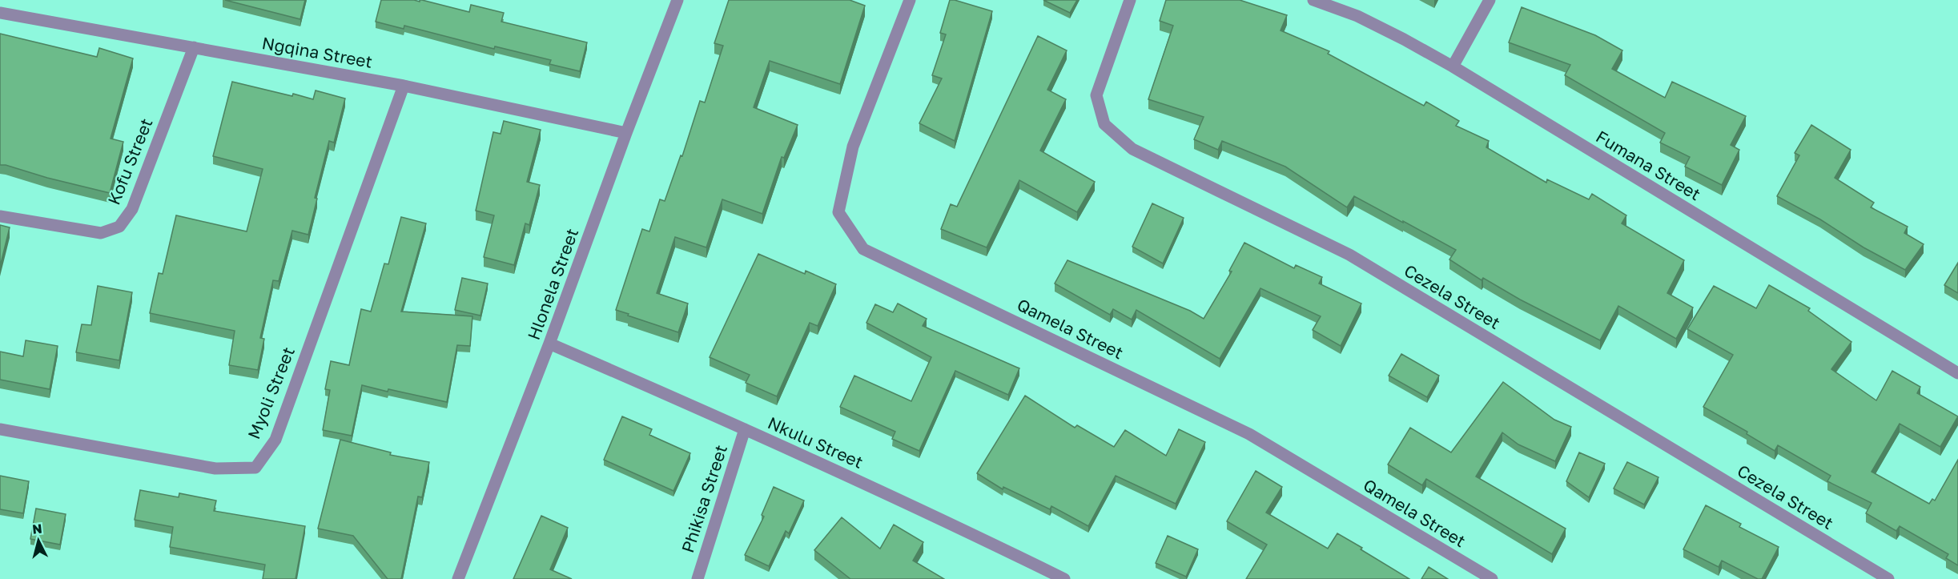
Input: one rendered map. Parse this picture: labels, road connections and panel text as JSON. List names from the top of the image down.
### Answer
{
  "streets": {
    "street": [
      "Ngqina Street",
      "Kofu Street",
      "Fumana Street",
      "Hlonela Street",
      "Cezela Street",
      "Qamela Street",
      "Myoli Street",
      "Nkulu Street",
      "Phikisa Street"
    ]
  },
  "crossings": [
    ["Ngqina Street", "Kofu Street"],
    ["Ngqina Street", "Hlonela Street"],
    ["Ngqina Street", "Myoli Street"],
    ["Hlonela Street", "Nkulu Street"],
    ["Nkulu Street", "Phikisa Street"]
  ],
  "north": "top"
}
